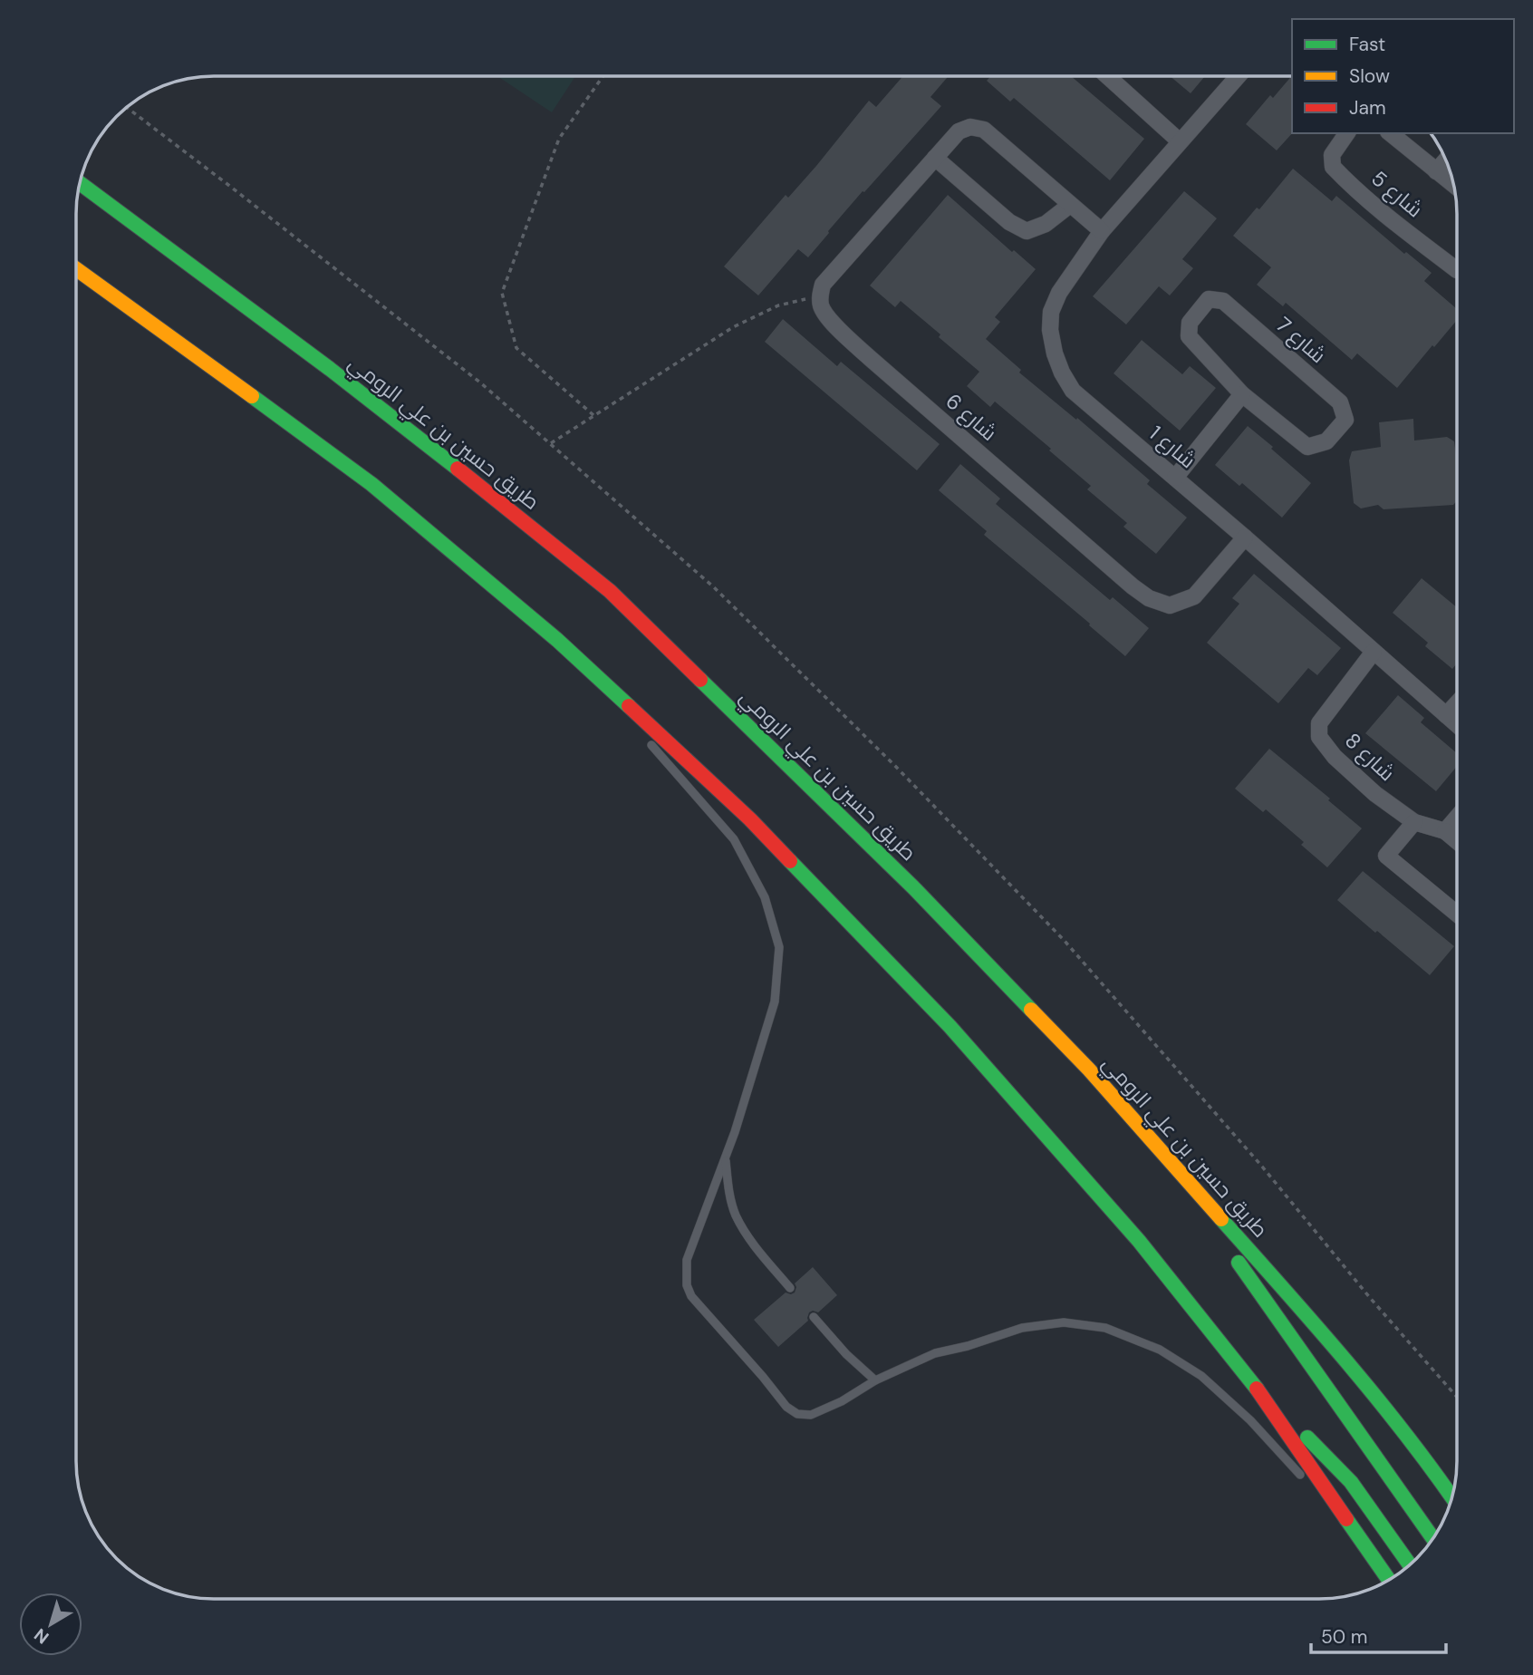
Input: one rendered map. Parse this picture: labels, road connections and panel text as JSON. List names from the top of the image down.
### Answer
{
  "streets": {
    "highway": ["طريق حسين بن علي الرومي"],
    "street": [
      "شارع 5",
      "شارع 7",
      "شارع 6",
      "شارع 1",
      "شارع 8"
    ]
  },
  "crossings": [
    ["شارع 6", "شارع 1"],
    ["شارع 1", "شارع 8"]
  ],
  "legend": ["Fast", "Slow", "Jam"],
  "scale_bar": "50 m",
  "north": "bottom left"
}
